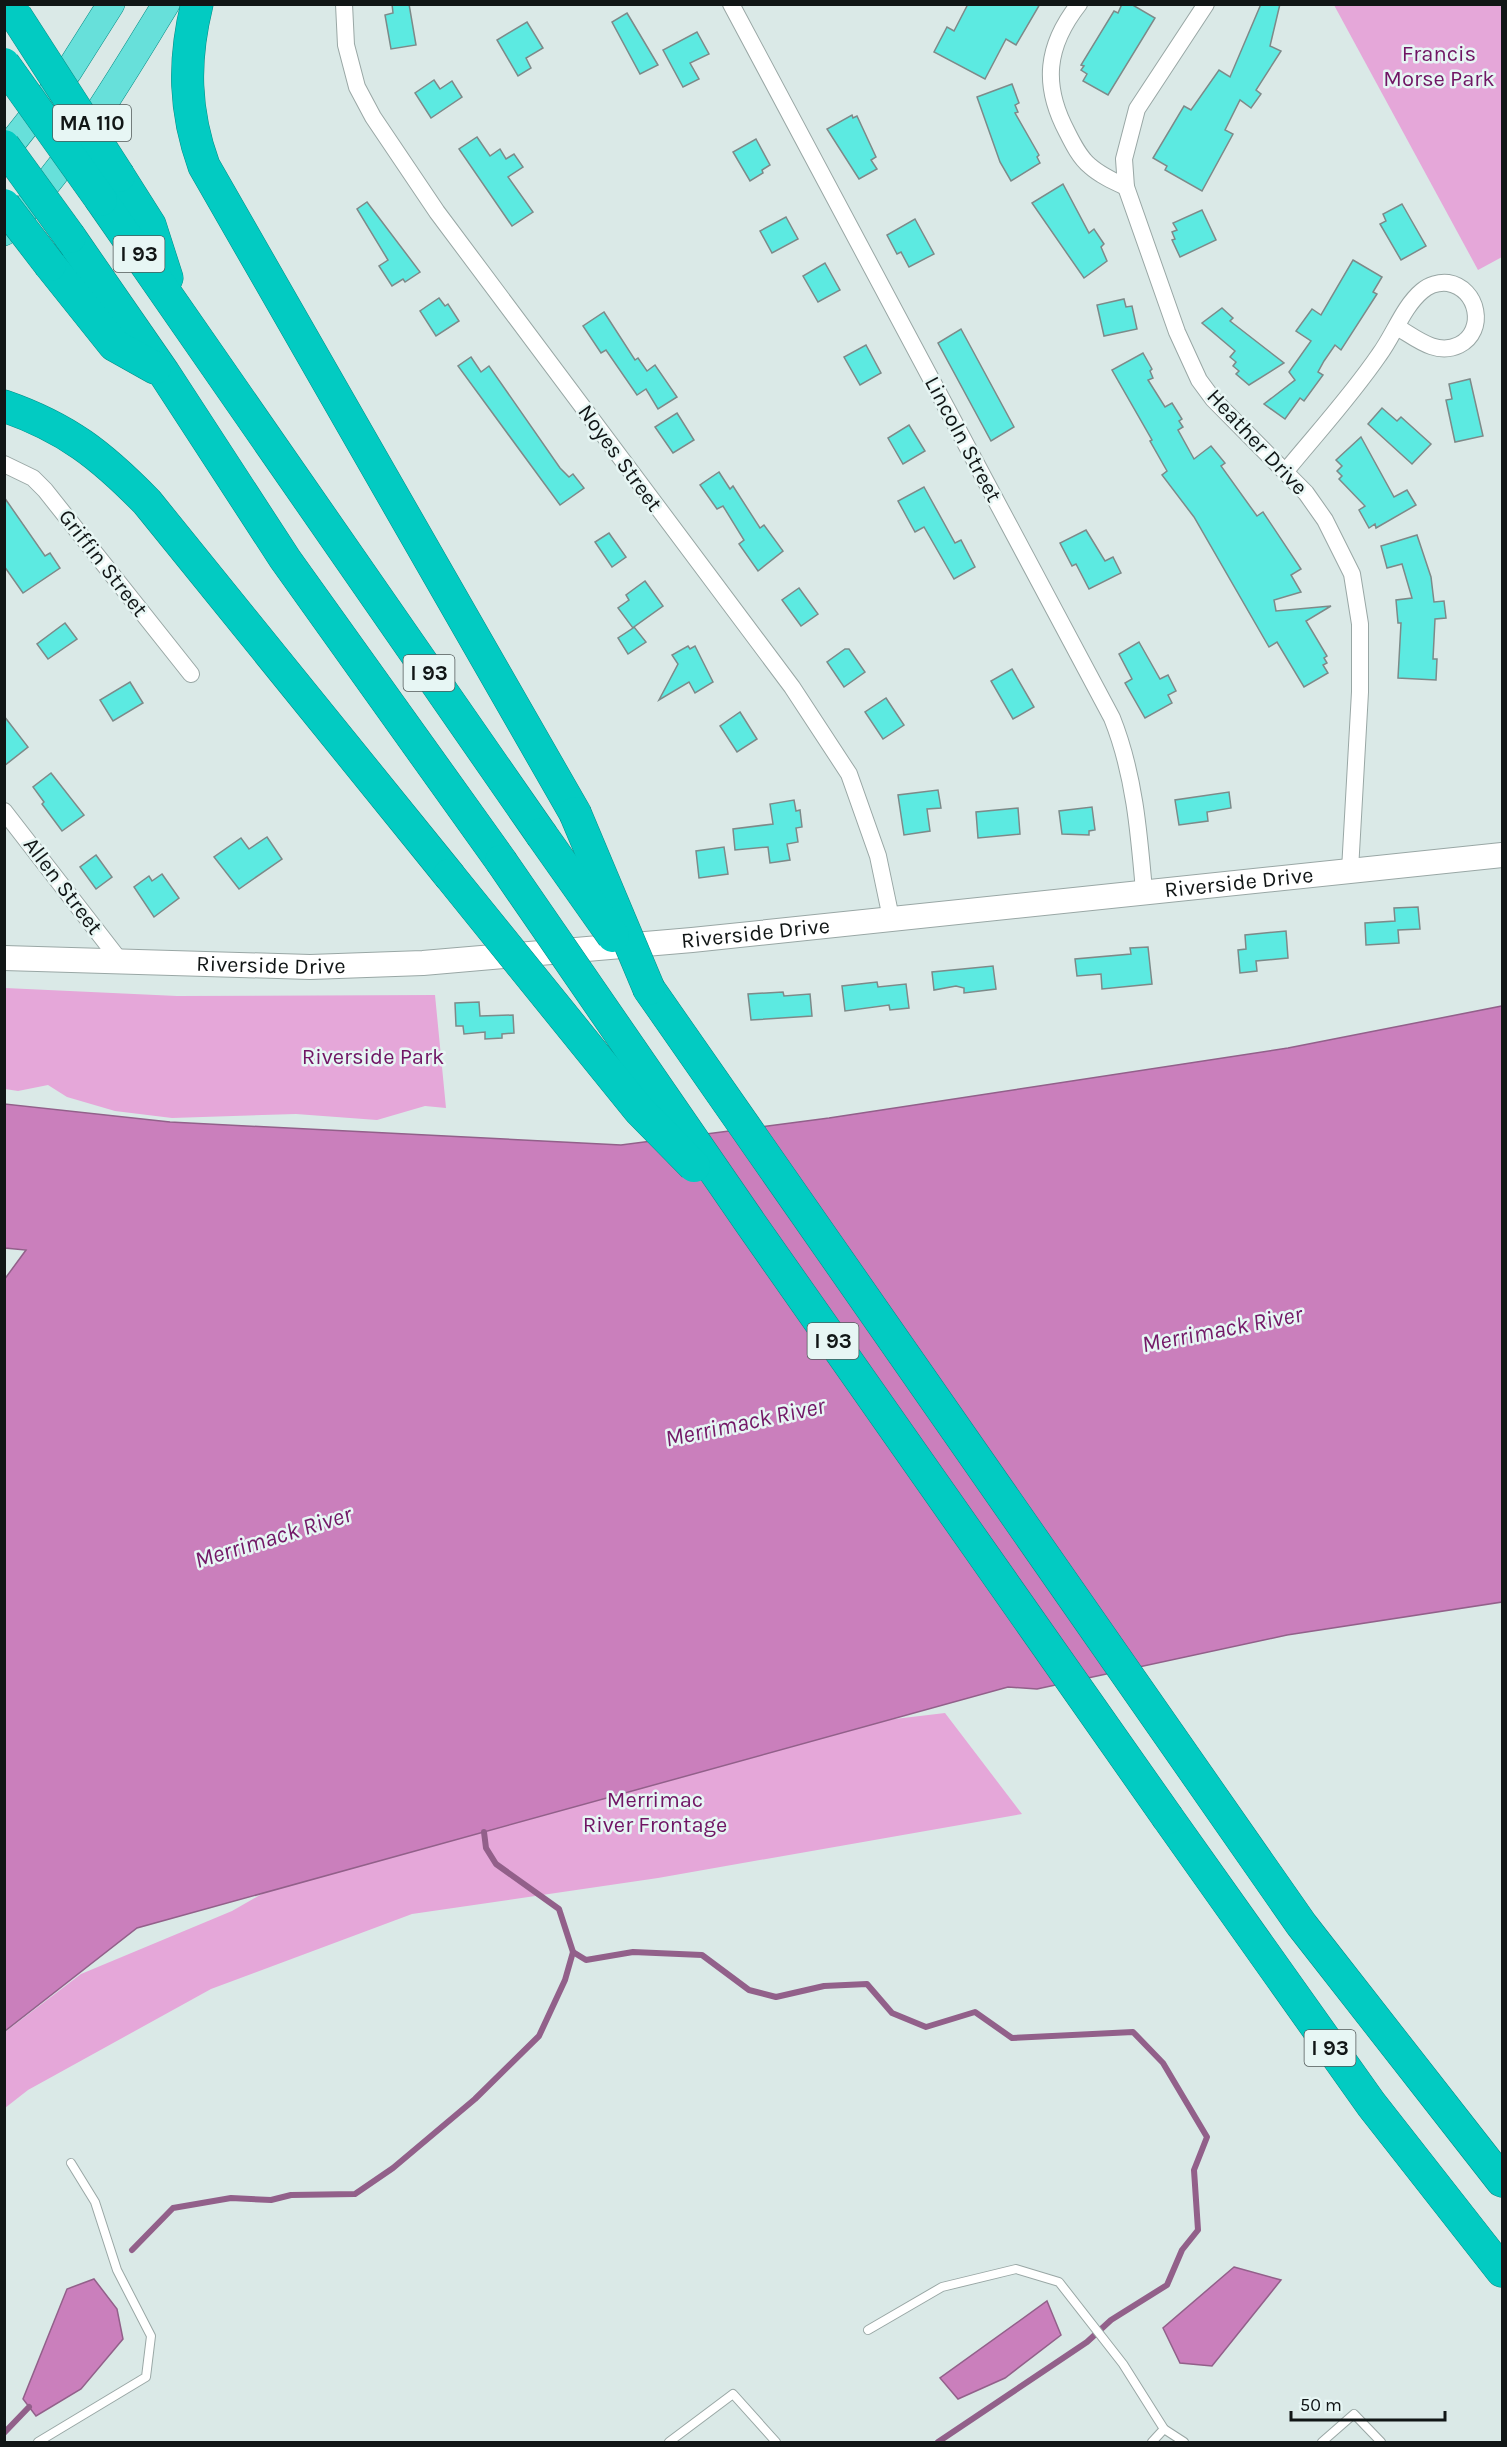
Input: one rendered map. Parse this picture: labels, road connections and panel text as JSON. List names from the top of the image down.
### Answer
{
  "streets": {
    "highway": ["I 93"],
    "main road": ["MA 110", "Riverside Drive"],
    "street": [
      "Lincoln Street",
      "Heather Drive",
      "Noyes Street",
      "Griffin Street",
      "Allen Street"
    ]
  },
  "crossings": [
    ["Lincoln Street", "Riverside Drive"],
    ["Heather Drive", "Riverside Drive"],
    ["Noyes Street", "Riverside Drive"],
    ["Riverside Drive", "Allen Street"]
  ],
  "water": ["Merrimack River"],
  "parks": ["Francis Morse Park", "Riverside Park", "Merrimac River Frontage"],
  "scale_bar": "50 m"
}
